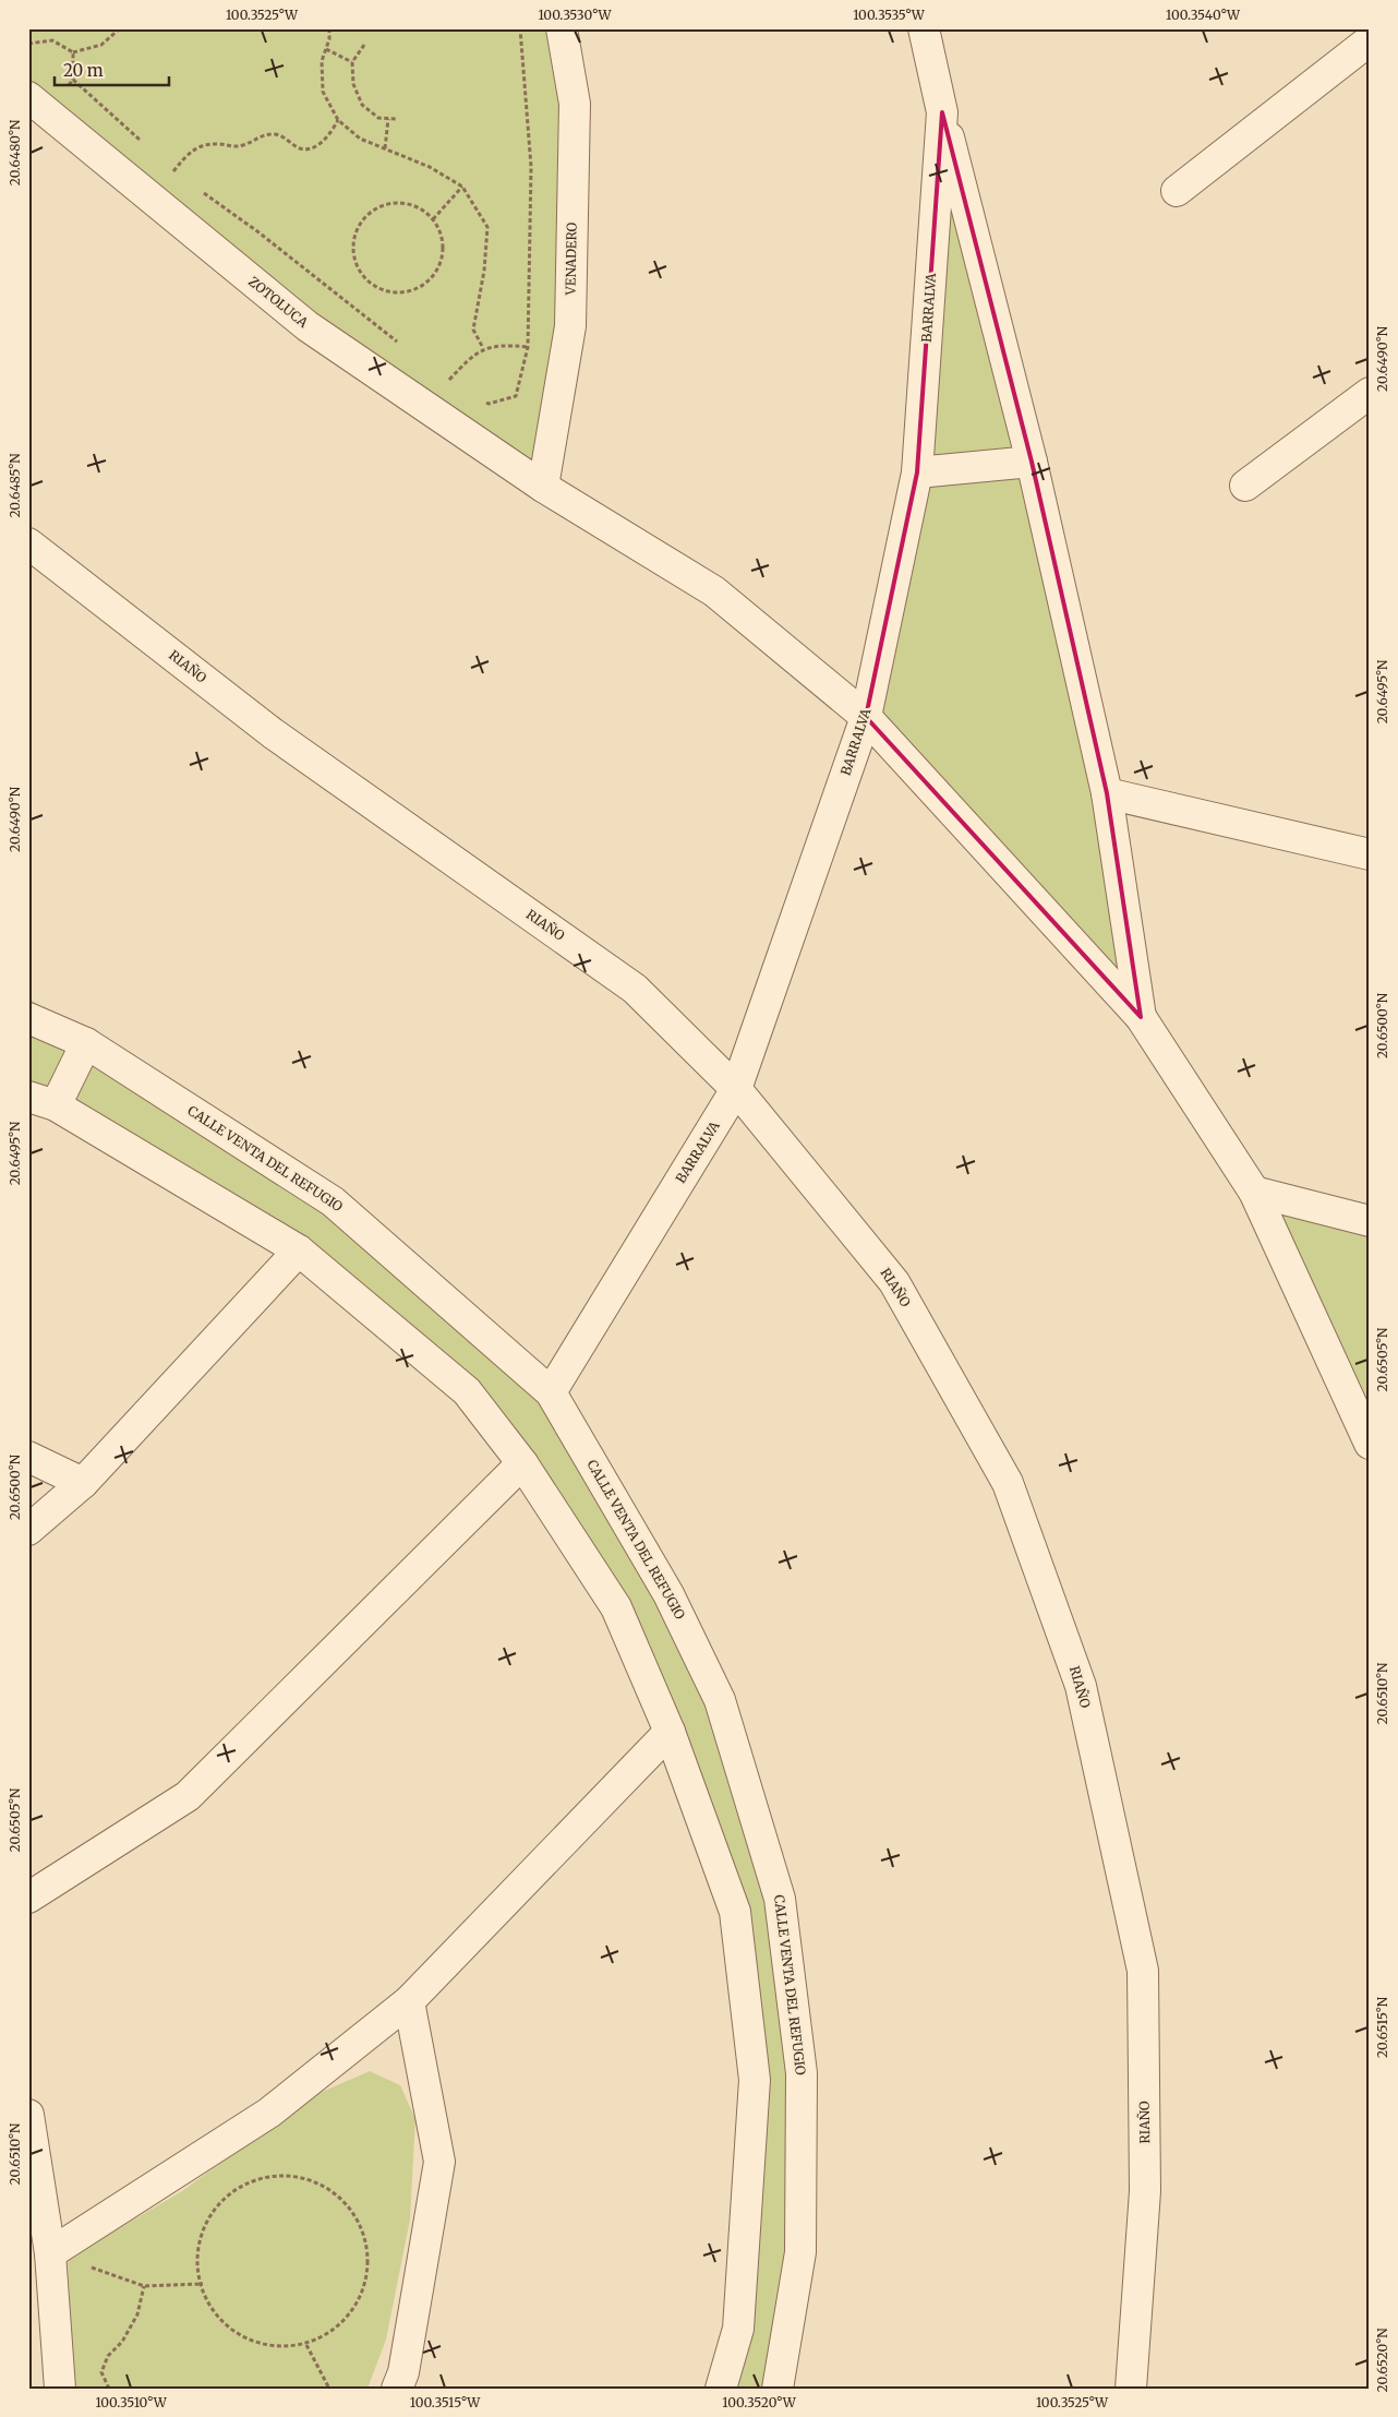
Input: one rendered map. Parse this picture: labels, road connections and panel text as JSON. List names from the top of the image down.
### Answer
{
  "streets": {
    "street": [
      "VENADERO",
      "ZOTOLUCA",
      "BARRALVA",
      "RIAÑO",
      "CALLE VENTA DEL REFUGIO"
    ]
  },
  "crossings": [
    ["VENADERO", "ZOTOLUCA"],
    ["ZOTOLUCA", "BARRALVA"],
    ["BARRALVA", "RIAÑO"],
    ["BARRALVA", "CALLE VENTA DEL REFUGIO"]
  ],
  "scale_bar": "20 m",
  "coordinates": [
    "100.3525°W",
    "100.3530°W",
    "100.3535°W",
    "100.3540°W",
    "20.6480°N",
    "20.6490°N",
    "20.6485°N",
    "20.6495°N",
    "20.6500°N",
    "20.6505°N",
    "20.6510°N",
    "20.6515°N",
    "20.6520°N",
    "100.3510°W",
    "100.3515°W",
    "100.3520°W"
  ]
}
